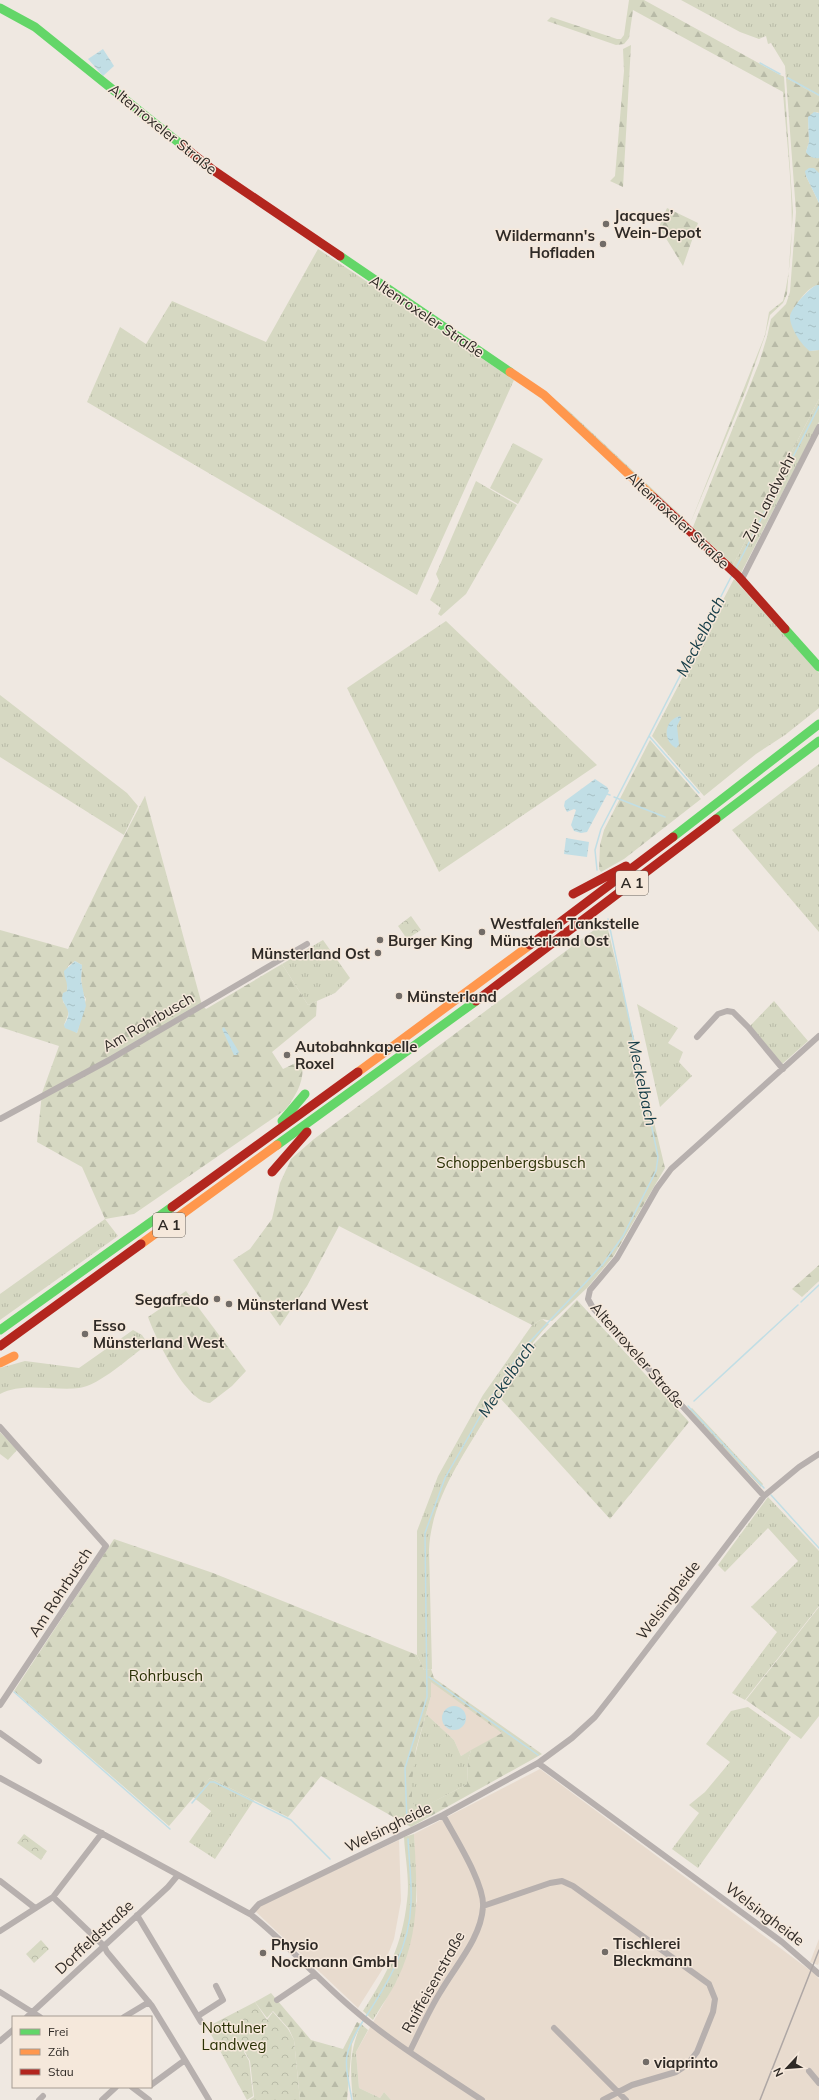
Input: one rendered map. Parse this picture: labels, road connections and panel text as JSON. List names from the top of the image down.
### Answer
{
  "streets": {
    "main road": ["Altenroxeler Straße", "A 1"],
    "street": [
      "Zur Landwehr",
      "Am Rohrbusch",
      "Welsingheide",
      "Dorffeldstraße",
      "Raiffeisenstraße"
    ]
  },
  "crossings": [
    ["Altenroxeler Straße", "Zur Landwehr"],
    ["Altenroxeler Straße", "Welsingheide"],
    ["Welsingheide", "Raiffeisenstraße"]
  ],
  "water": ["Meckelbach"],
  "parks": ["Schoppenbergsbusch", "Rohrbusch", "Nottulner Landweg"],
  "places": [
    "Jacques’ Wein-Depot",
    "Wildermann's Hofladen",
    "Westfalen Tankstelle Münsterland Ost",
    "Burger King",
    "Münsterland Ost",
    "Münsterland",
    "Autobahnkapelle Roxel",
    "Segafredo",
    "Münsterland West",
    "Esso Münsterland West",
    "Tischlerei Bleckmann",
    "Physio Nockmann GmbH",
    "viaprinto"
  ],
  "legend": ["Frei", "Zäh", "Stau"],
  "north": "bottom left"
}
